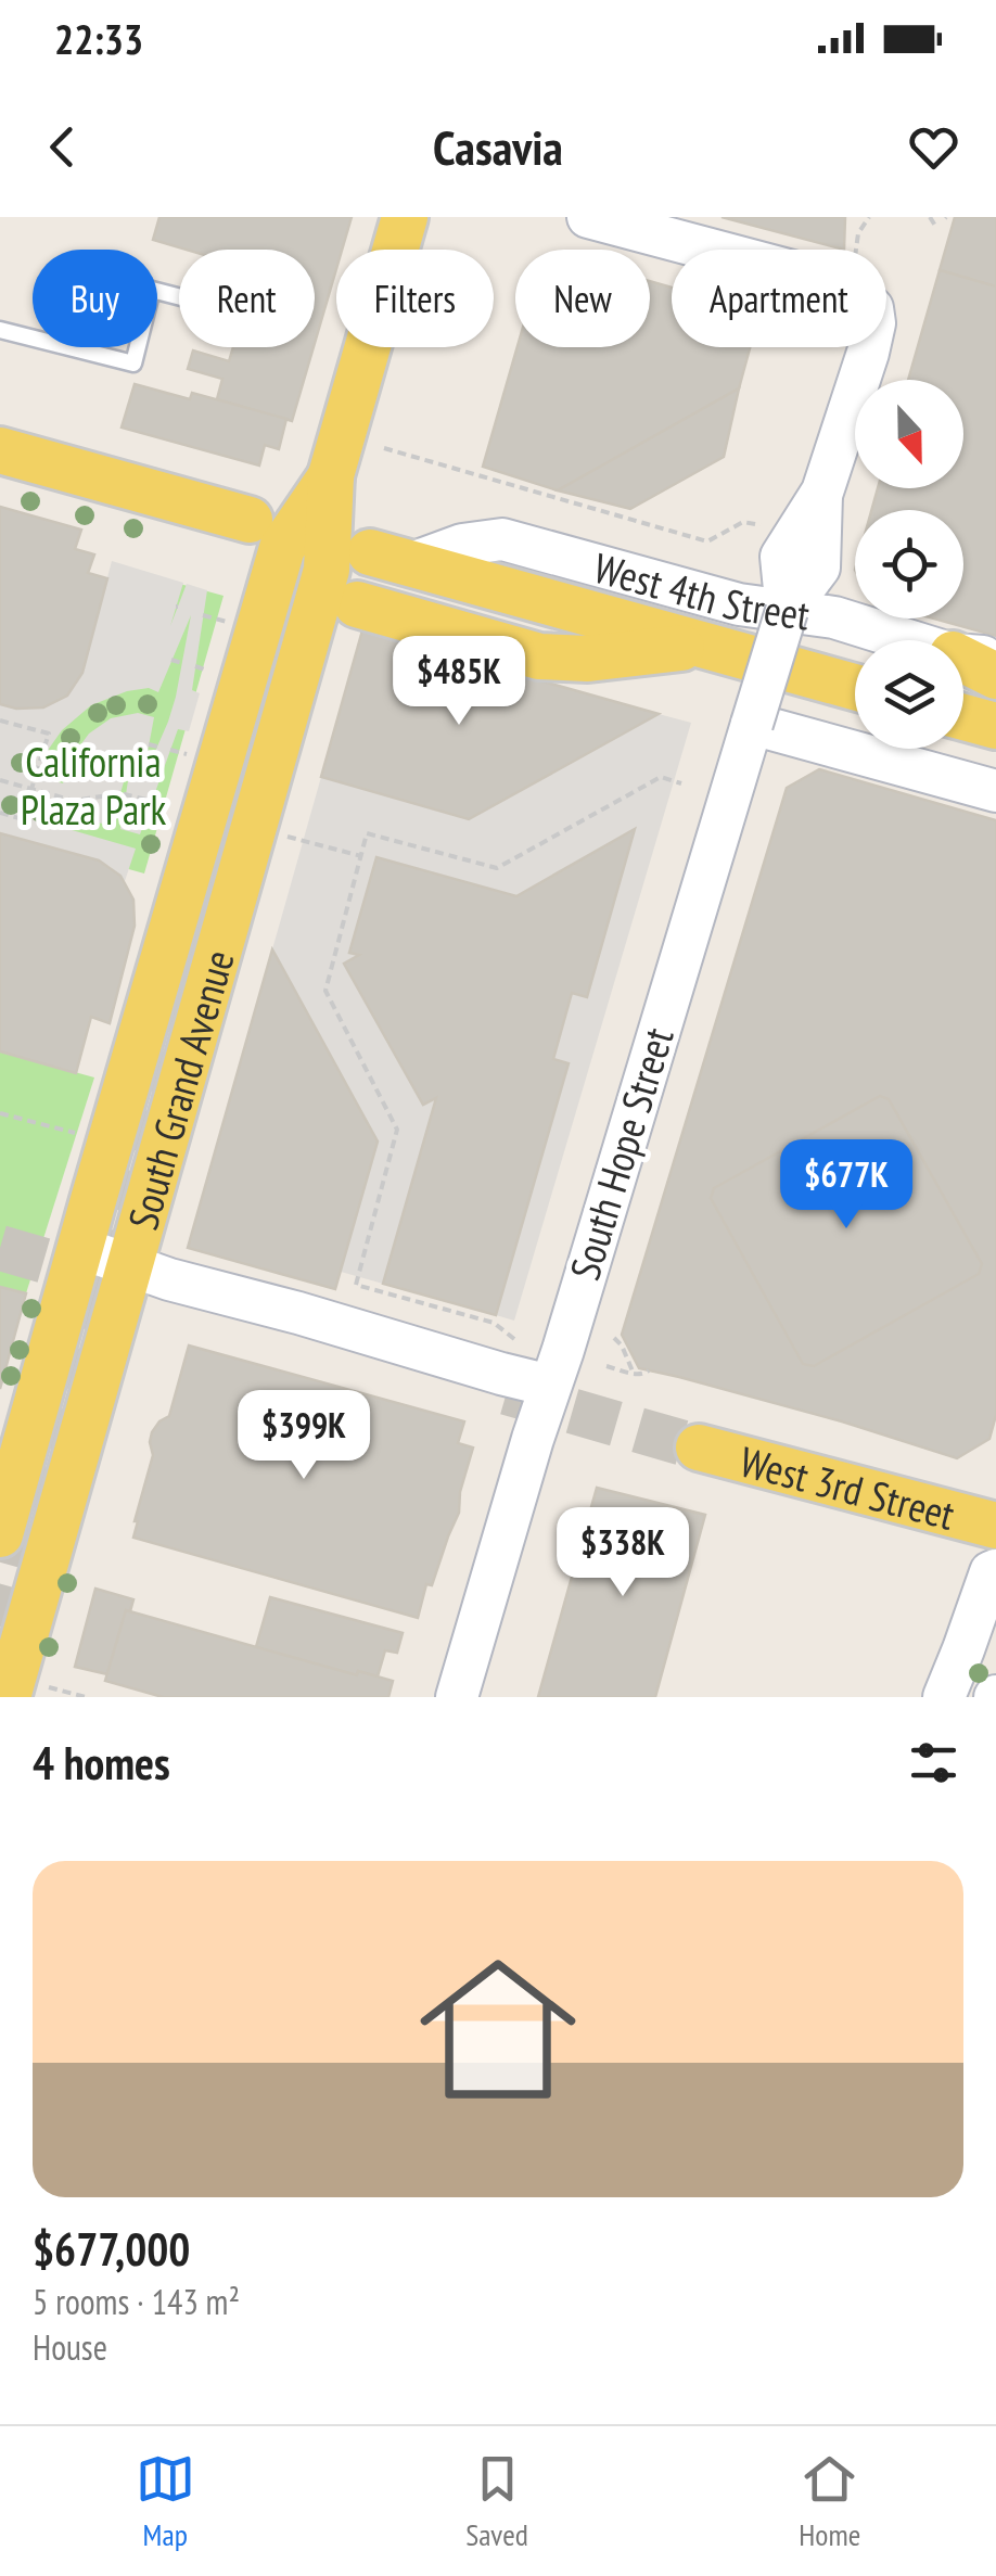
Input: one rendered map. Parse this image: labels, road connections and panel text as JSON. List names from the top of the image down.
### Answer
{
  "streets": {
    "main road": [
      "West 4th Street",
      "South Grand Avenue",
      "South Hope Street",
      "West 3rd Street"
    ]
  },
  "crossings": [
    ["West 4th Street", "South Hope Street"]
  ],
  "parks": ["California Plaza Park"],
  "north": "bottom",
  "page": {
    "status": "22:33",
    "header": "Casavia",
    "chip": [
      "Buy",
      "Rent",
      "Filters",
      "New",
      "Apartment"
    ],
    "price": [
      "$485K",
      "$677K",
      "$399K",
      "$338K"
    ],
    "heading": "4 homes",
    "list": [
      {
        "name": "$677,000",
        "note": "5 rooms · 143 m² · House"
      }
    ],
    "tabs": ["Map", "Saved", "Home"]
  }
}
